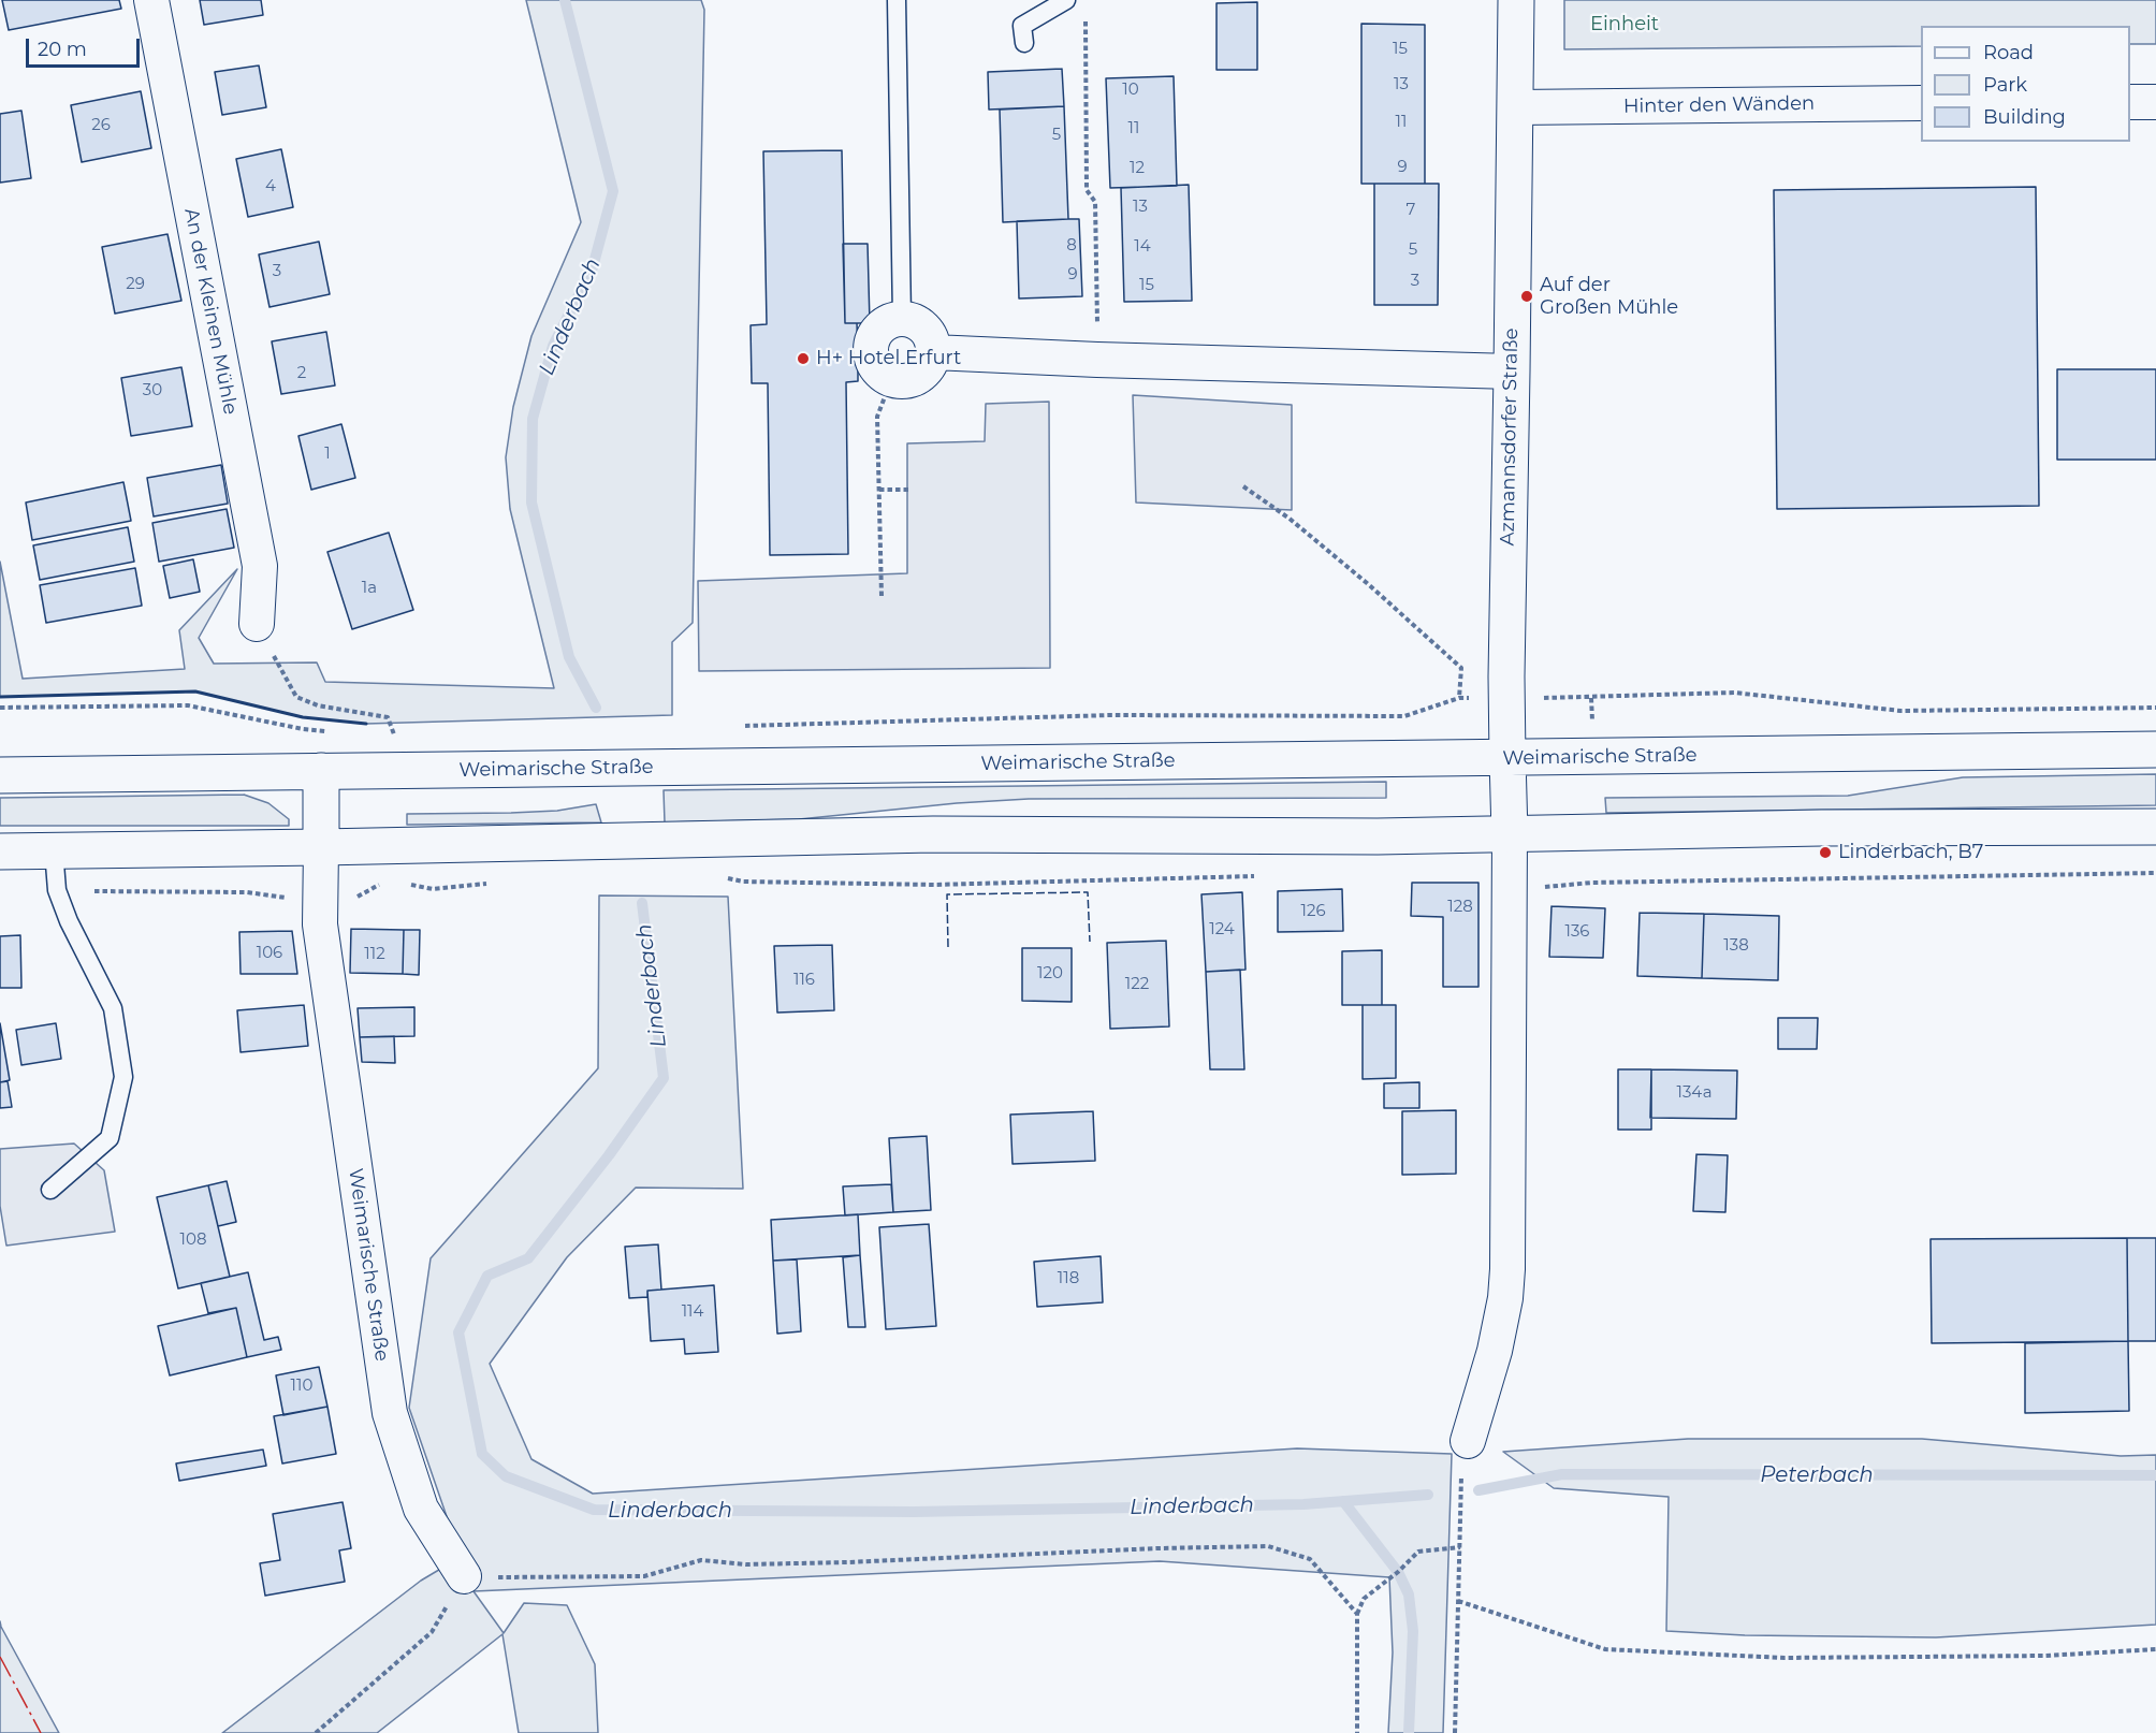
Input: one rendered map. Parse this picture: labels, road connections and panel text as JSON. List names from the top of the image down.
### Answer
{
  "streets": {
    "main road": ["Azmannsdorfer Straße", "Weimarische Straße"],
    "street": ["Hinter den Wänden", "An der Kleinen Mühle"]
  },
  "crossings": [
    ["Hinter den Wänden", "Azmannsdorfer Straße"],
    ["Azmannsdorfer Straße", "Weimarische Straße"]
  ],
  "water": ["Linderbach", "Peterbach"],
  "parks": ["Einheit"],
  "places": ["Auf der Großen Mühle", "H+ Hotel Erfurt", "Linderbach, B7"],
  "house_numbers": [
    "15",
    "13",
    "10",
    "11",
    "26",
    "11",
    "5",
    "9",
    "12",
    "4",
    "13",
    "7",
    "8",
    "14",
    "5",
    "3",
    "9",
    "3",
    "29",
    "15",
    "2",
    "30",
    "1",
    "1a",
    "128",
    "126",
    "124",
    "136",
    "138",
    "106",
    "112",
    "120",
    "116",
    "122",
    "134a",
    "108",
    "118",
    "114",
    "110"
  ],
  "legend": ["Road", "Park", "Building"],
  "scale_bar": "20 m"
}
